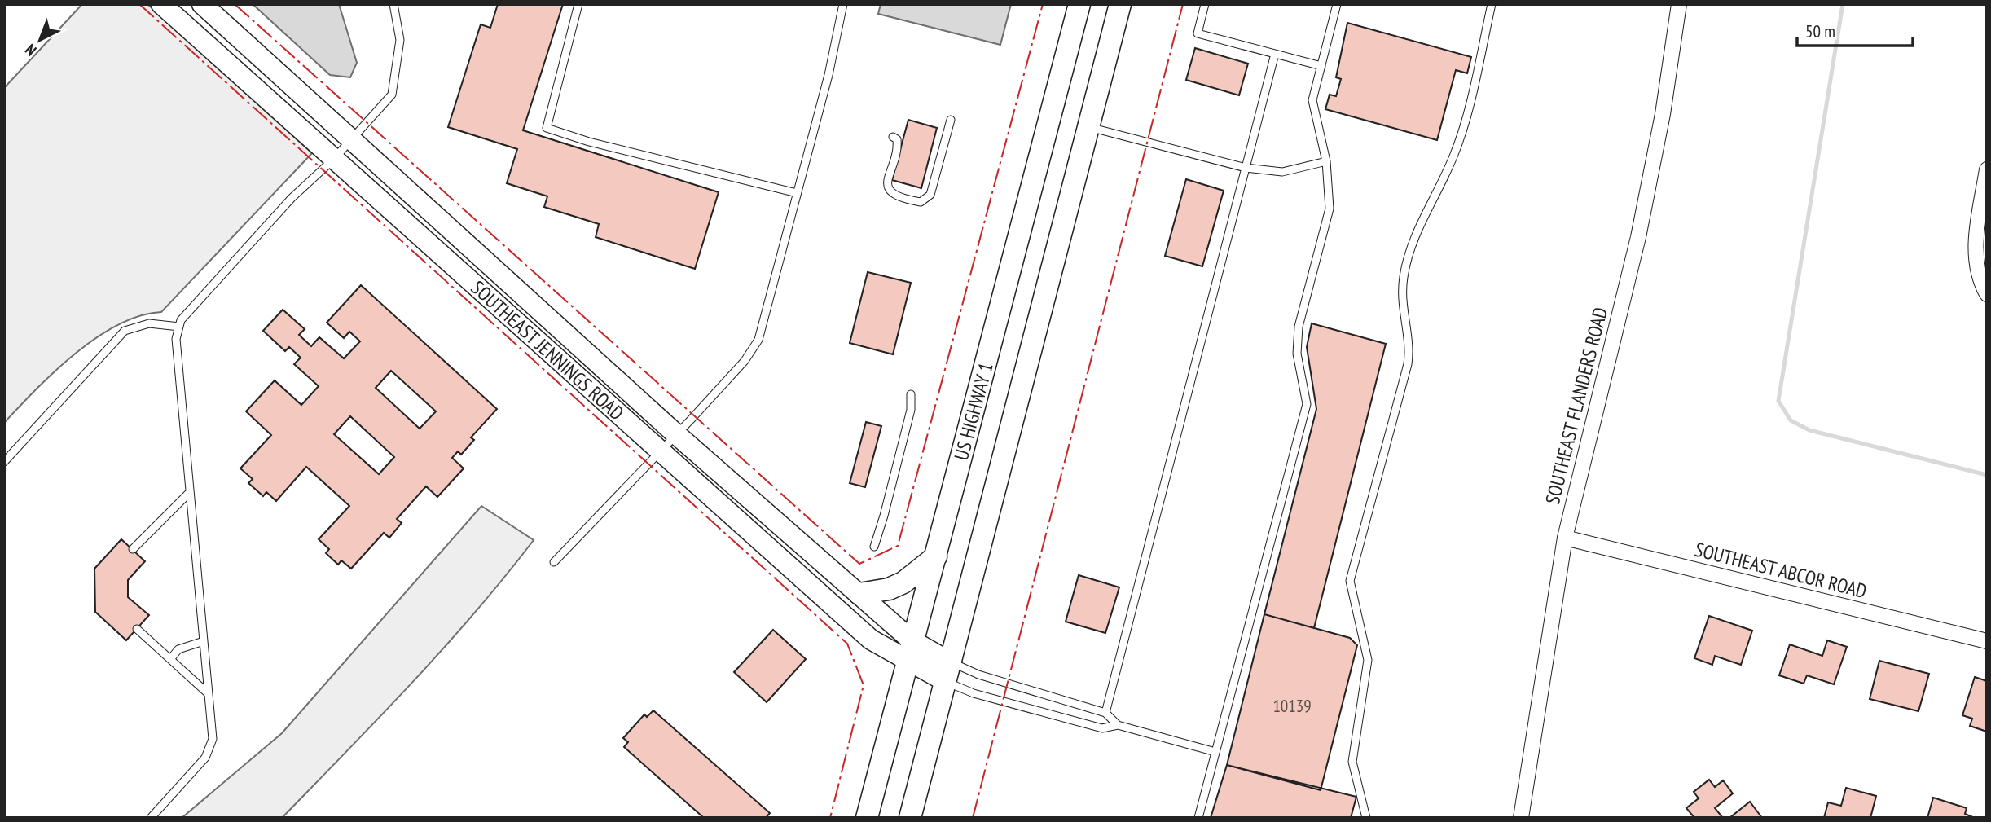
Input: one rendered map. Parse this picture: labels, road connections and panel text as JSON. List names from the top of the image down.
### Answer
{
  "streets": {
    "main road": ["US HIGHWAY 1"],
    "street": ["SOUTHEAST JENNINGS ROAD", "SOUTHEAST FLANDERS ROAD", "SOUTHEAST ABCOR ROAD"]
  },
  "crossings": [
    ["SOUTHEAST JENNINGS ROAD", "US HIGHWAY 1"],
    ["SOUTHEAST FLANDERS ROAD", "SOUTHEAST ABCOR ROAD"]
  ],
  "house_numbers": ["10139"],
  "scale_bar": "50 m",
  "north": "bottom left"
}
